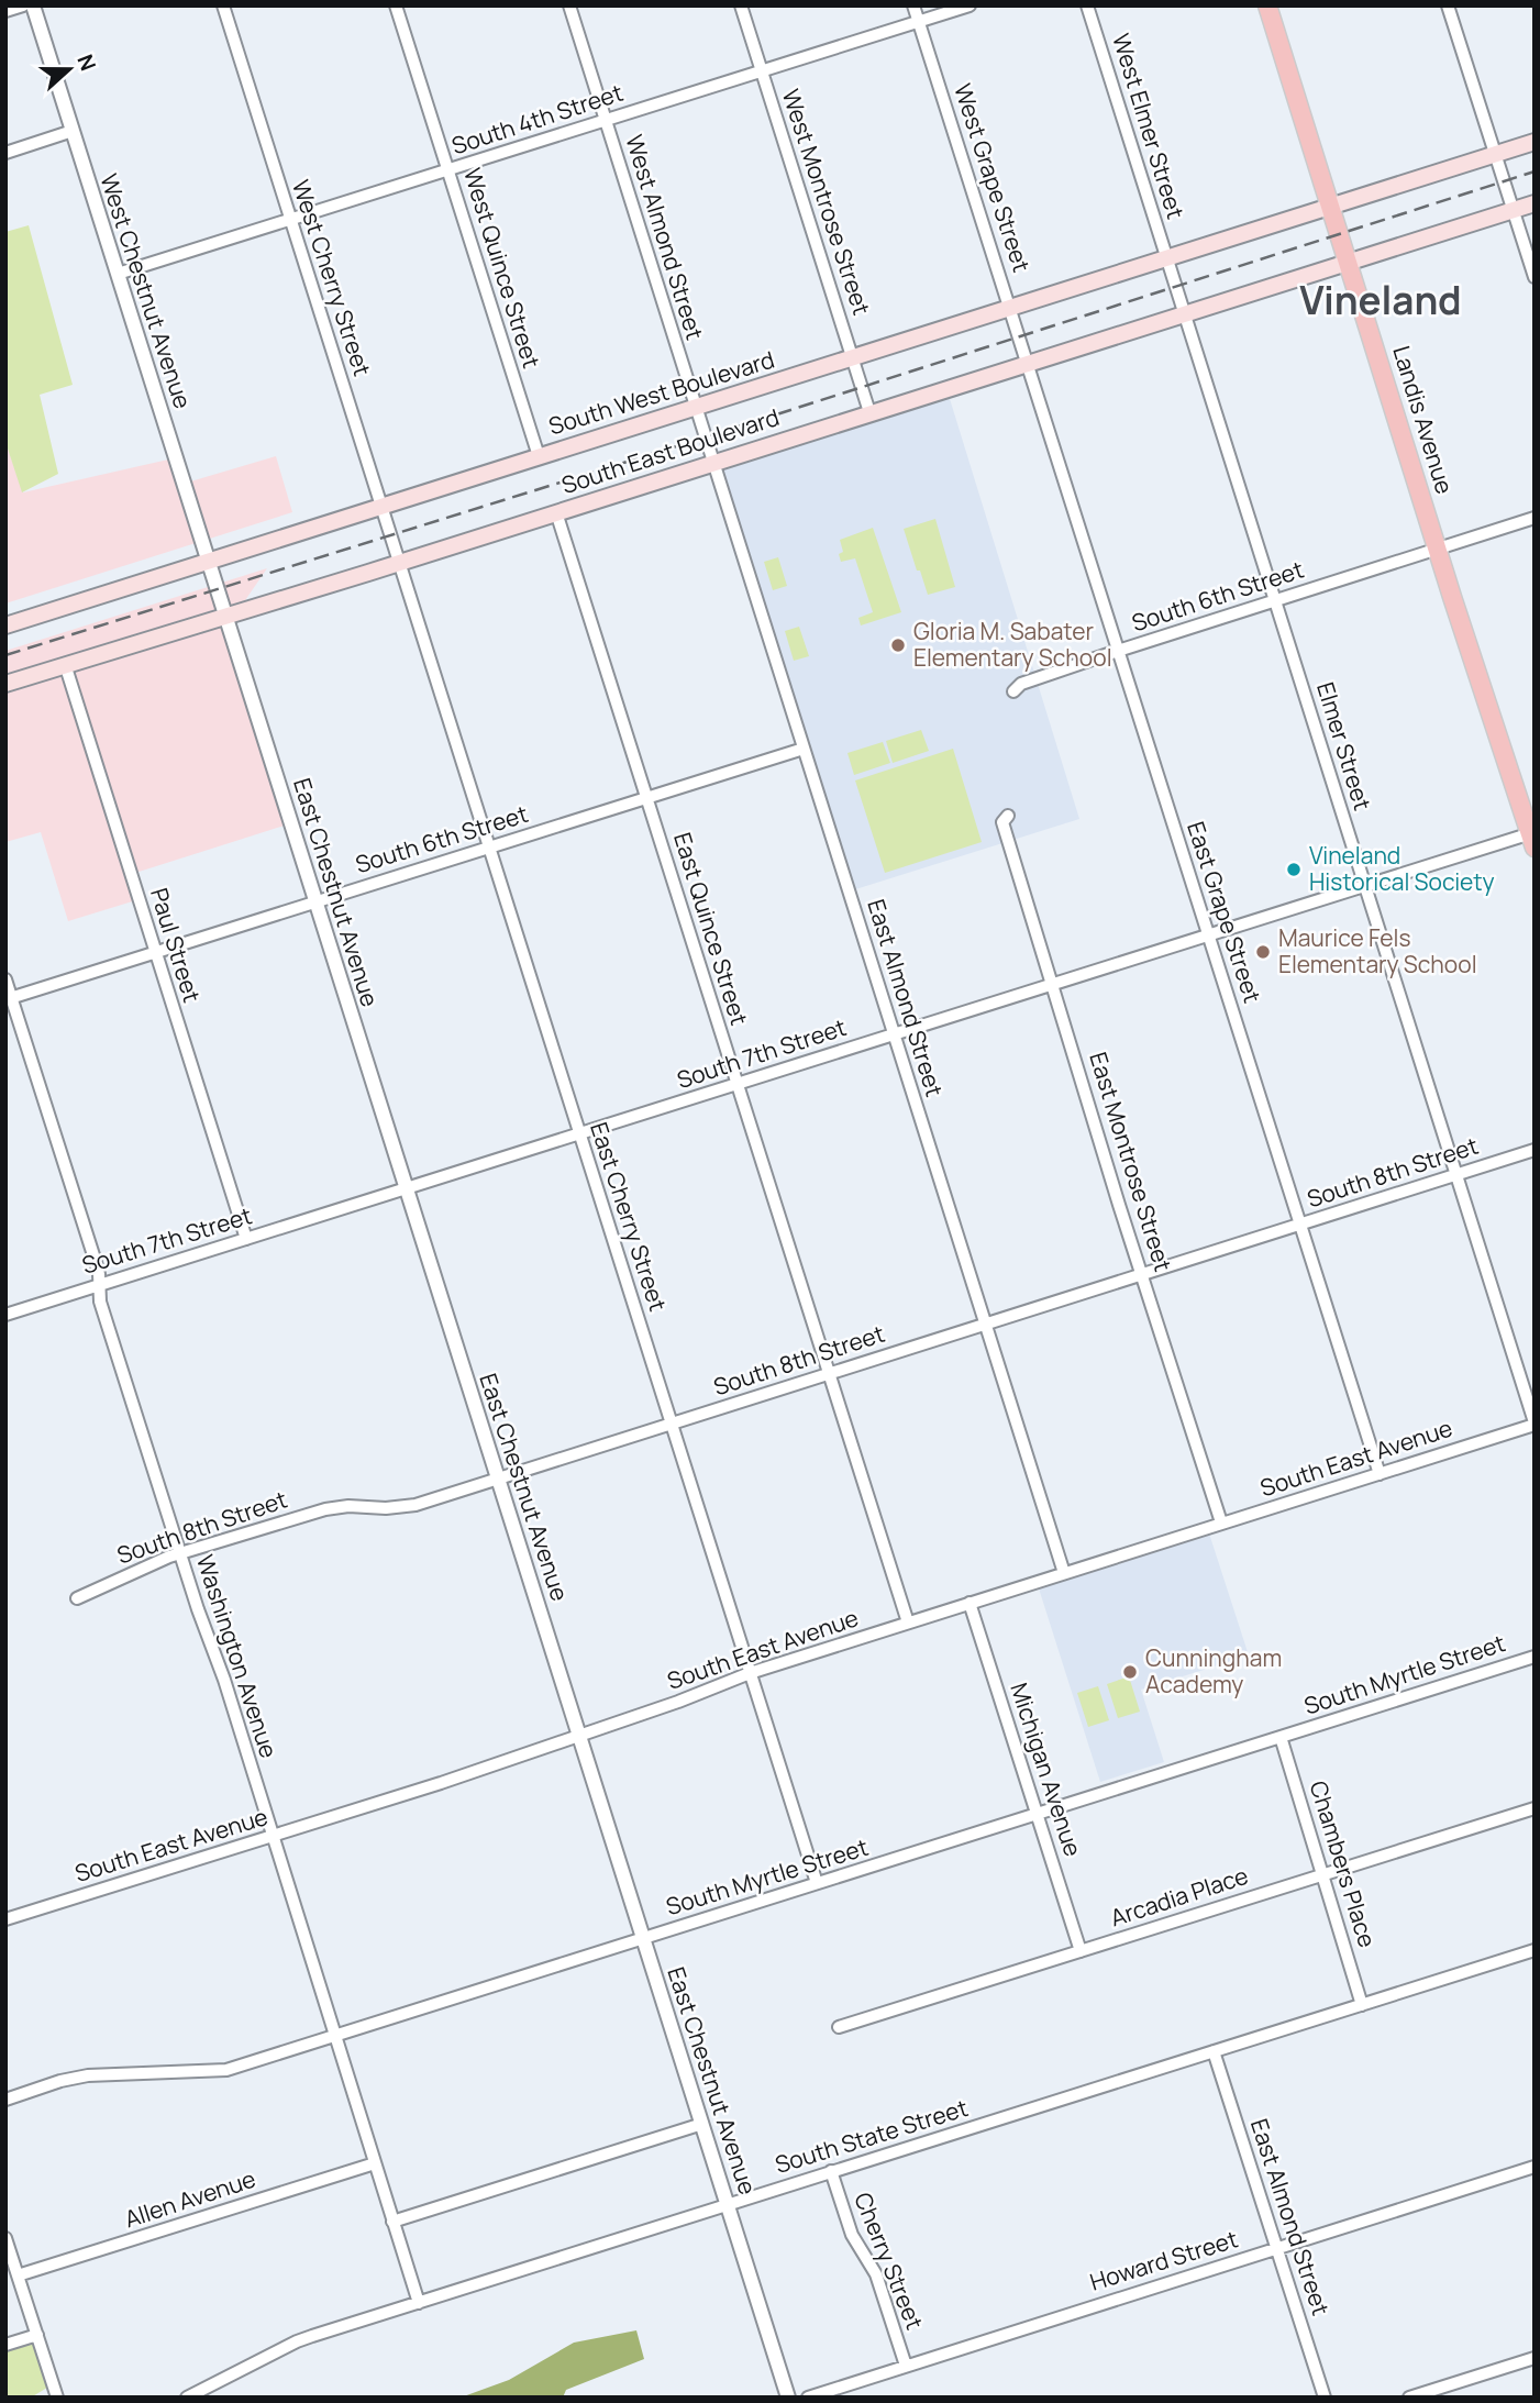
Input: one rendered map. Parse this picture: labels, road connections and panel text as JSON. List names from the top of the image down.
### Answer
{
  "streets": {
    "main road": ["South West Boulevard", "Landis Avenue", "South East Boulevard"],
    "street": [
      "South 4th Street",
      "West Elmer Street",
      "West Grape Street",
      "West Montrose Street",
      "West Almond Street",
      "West Quince Street",
      "West Cherry Street",
      "West Chestnut Avenue",
      "South 6th Street",
      "Elmer Street",
      "East Chestnut Avenue",
      "East Grape Street",
      "East Quince Street",
      "Paul Street",
      "East Almond Street",
      "South 7th Street",
      "East Montrose Street",
      "South 8th Street",
      "East Cherry Street",
      "South East Avenue",
      "Washington Avenue",
      "South Myrtle Street",
      "Michigan Avenue",
      "Chambers Place",
      "Arcadia Place",
      "South State Street",
      "Allen Avenue",
      "Cherry Street",
      "Howard Street"
    ]
  },
  "crossings": [
    ["South 4th Street", "West Grape Street"],
    ["South 4th Street", "West Montrose Street"],
    ["South 4th Street", "West Almond Street"],
    ["South 4th Street", "West Quince Street"],
    ["South 4th Street", "West Cherry Street"],
    ["South 4th Street", "West Chestnut Avenue"],
    ["West Elmer Street", "South West Boulevard"],
    ["West Elmer Street", "Elmer Street"],
    ["West Grape Street", "South West Boulevard"],
    ["West Grape Street", "South East Boulevard"],
    ["West Grape Street", "East Grape Street"],
    ["West Montrose Street", "South West Boulevard"],
    ["West Montrose Street", "South East Boulevard"],
    ["West Almond Street", "South West Boulevard"],
    ["West Almond Street", "East Almond Street"],
    ["West Quince Street", "South West Boulevard"],
    ["West Cherry Street", "South West Boulevard"],
    ["West Cherry Street", "South East Boulevard"],
    ["West Cherry Street", "East Cherry Street"],
    ["West Chestnut Avenue", "South West Boulevard"],
    ["West Chestnut Avenue", "East Chestnut Avenue"],
    ["South West Boulevard", "Landis Avenue"],
    ["South West Boulevard", "Elmer Street"],
    ["Landis Avenue", "South East Boulevard"],
    ["Landis Avenue", "South 6th Street"],
    ["Landis Avenue", "South 7th Street"],
    ["South East Boulevard", "Elmer Street"],
    ["South East Boulevard", "East Chestnut Avenue"],
    ["South East Boulevard", "East Grape Street"],
    ["South East Boulevard", "East Quince Street"],
    ["South East Boulevard", "Paul Street"],
    ["South East Boulevard", "East Almond Street"],
    ["South East Boulevard", "East Cherry Street"],
    ["South 6th Street", "Elmer Street"],
    ["South 6th Street", "East Chestnut Avenue"],
    ["South 6th Street", "East Grape Street"],
    ["South 6th Street", "East Quince Street"],
    ["South 6th Street", "Paul Street"],
    ["South 6th Street", "East Almond Street"],
    ["South 6th Street", "East Cherry Street"],
    ["South 6th Street", "Washington Avenue"],
    ["Elmer Street", "South 7th Street"],
    ["Elmer Street", "South 8th Street"],
    ["Elmer Street", "South East Avenue"],
    ["East Chestnut Avenue", "South 7th Street"],
    ["East Chestnut Avenue", "South 8th Street"],
    ["East Chestnut Avenue", "South East Avenue"],
    ["East Chestnut Avenue", "South Myrtle Street"],
    ["East Chestnut Avenue", "South State Street"],
    ["East Grape Street", "South 7th Street"],
    ["East Grape Street", "South 8th Street"],
    ["East Grape Street", "South East Avenue"],
    ["East Quince Street", "South 7th Street"],
    ["East Quince Street", "South 8th Street"],
    ["East Quince Street", "South East Avenue"],
    ["Paul Street", "South 7th Street"],
    ["East Almond Street", "South 7th Street"],
    ["East Almond Street", "South 8th Street"],
    ["East Almond Street", "South East Avenue"],
    ["East Almond Street", "South State Street"],
    ["East Almond Street", "Howard Street"],
    ["South 7th Street", "East Montrose Street"],
    ["South 7th Street", "East Cherry Street"],
    ["South 7th Street", "Washington Avenue"],
    ["East Montrose Street", "South 8th Street"],
    ["East Montrose Street", "South East Avenue"],
    ["South 8th Street", "East Cherry Street"],
    ["South 8th Street", "Washington Avenue"],
    ["East Cherry Street", "South East Avenue"],
    ["East Cherry Street", "South Myrtle Street"],
    ["South East Avenue", "Washington Avenue"],
    ["South East Avenue", "Michigan Avenue"],
    ["Washington Avenue", "South Myrtle Street"],
    ["Washington Avenue", "South State Street"],
    ["Washington Avenue", "Allen Avenue"],
    ["South Myrtle Street", "Michigan Avenue"],
    ["South Myrtle Street", "Chambers Place"],
    ["Michigan Avenue", "Arcadia Place"],
    ["Chambers Place", "Arcadia Place"],
    ["Chambers Place", "South State Street"],
    ["South State Street", "Cherry Street"],
    ["Cherry Street", "Howard Street"]
  ],
  "districts": ["Vineland"],
  "places": [
    "Gloria M. Sabater Elementary School",
    "Vineland Historical Society",
    "Maurice Fels Elementary School",
    "Cunningham Academy"
  ],
  "north": "right"
}
